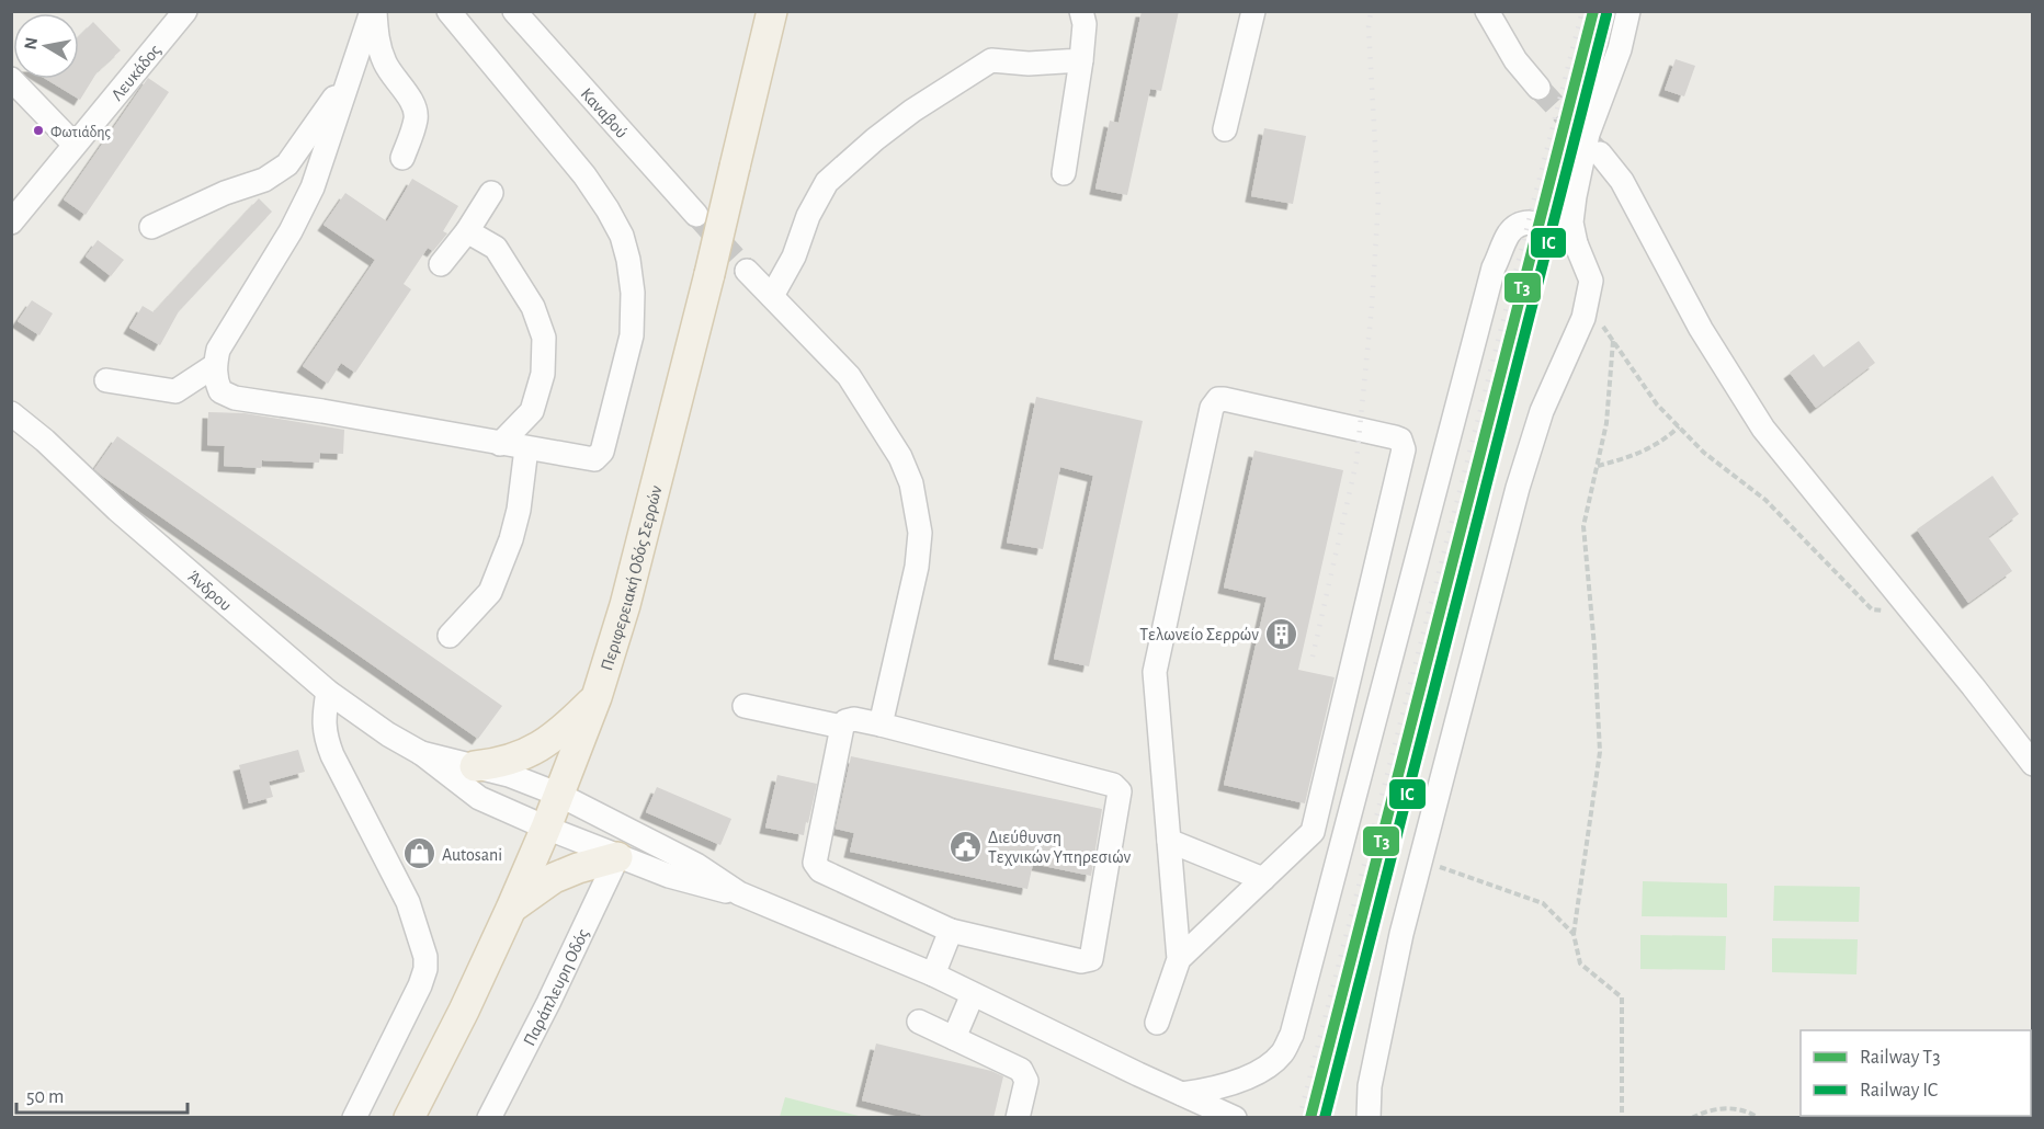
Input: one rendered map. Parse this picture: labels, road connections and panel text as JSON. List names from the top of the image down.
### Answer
{
  "streets": {
    "main road": ["Περιφερειακή Οδός Σερρών"],
    "street": [
      "Λευκάδος",
      "Καναβού",
      "Άνδρου",
      "Παράπλευρη Οδός"
    ]
  },
  "places": {
    "other": ["Φωτιάδης"],
    "building": ["Τελωνείο Σερρών"],
    "public building": ["Διεύθυνση Τεχνικών Υπηρεσιών"],
    "shop": ["Autosani"]
  },
  "lines": ["rail line T3", "rail line IC"],
  "legend": ["Railway T3", "Railway IC"],
  "scale_bar": "50 m",
  "north": "left"
}
